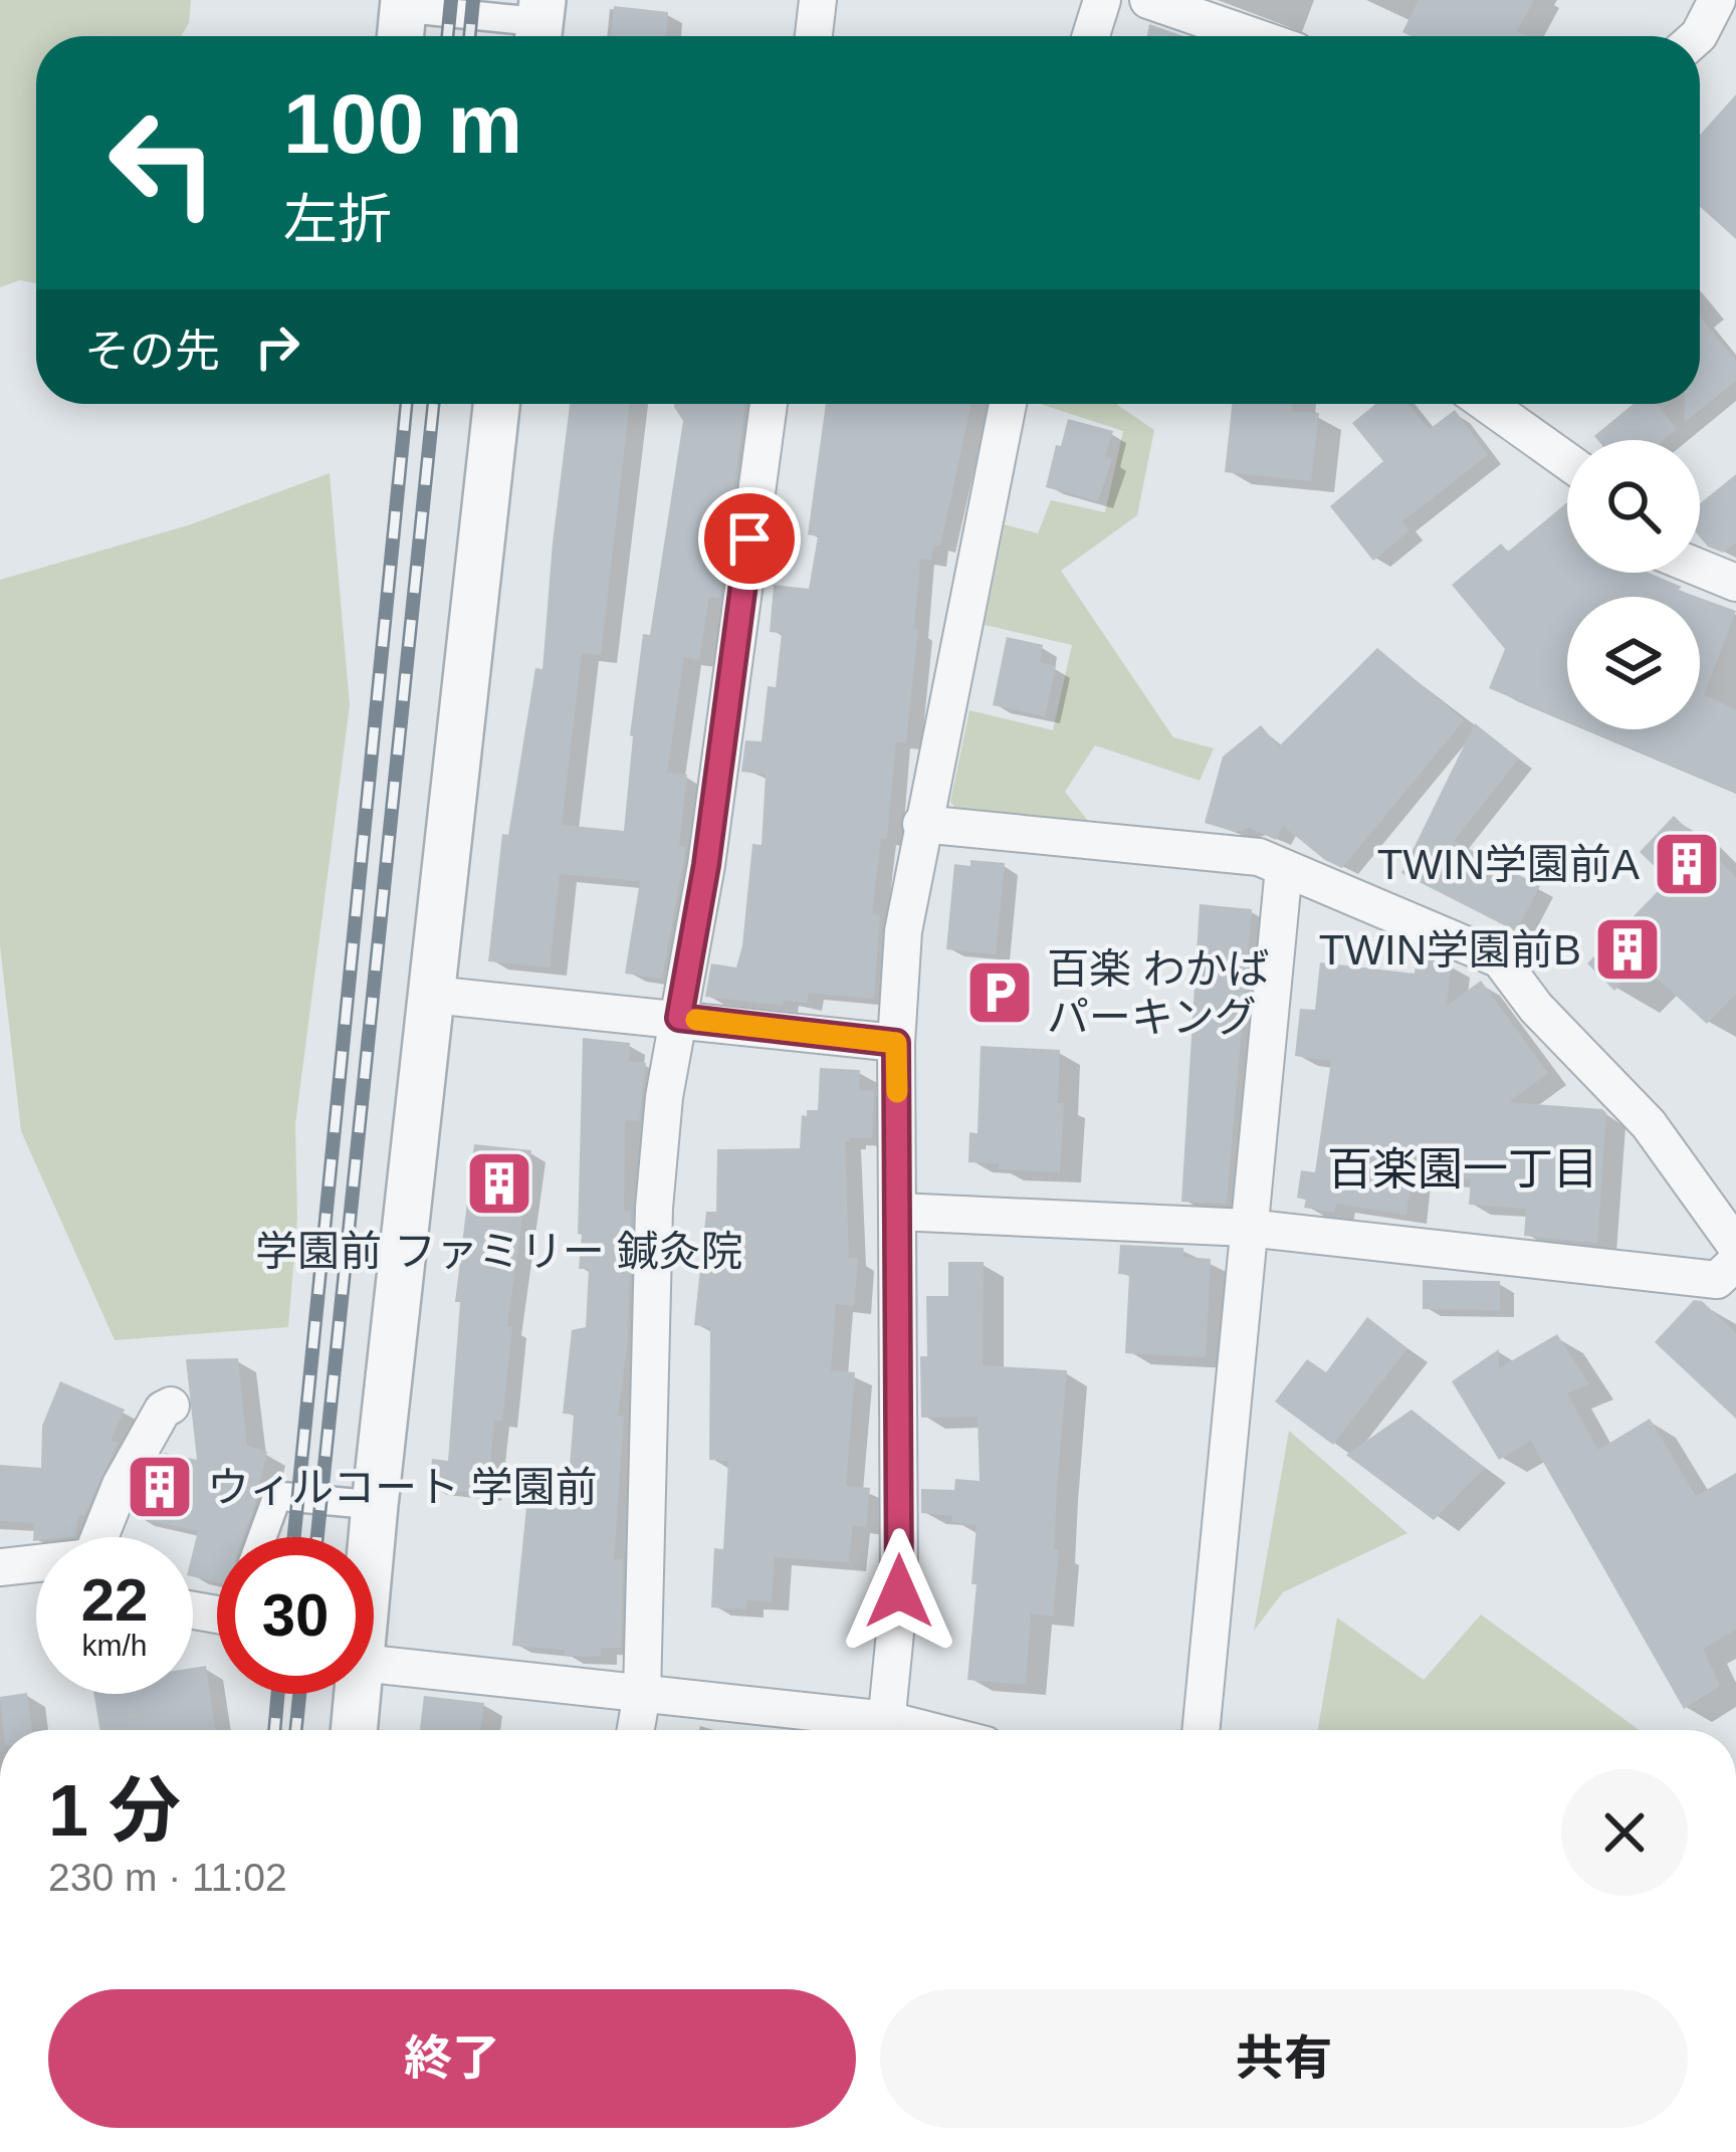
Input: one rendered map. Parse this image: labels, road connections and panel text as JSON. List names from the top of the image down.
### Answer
{
  "districts": ["百楽園一丁目"],
  "places": {
    "building": [
      "TWIN学園前A",
      "TWIN学園前B",
      "学園前 ファミリー 鍼灸院",
      "ウィルコート 学園前"
    ],
    "parking": ["百楽 わかば パーキング"]
  },
  "page": {
    "turn": ["100 m", "左折"],
    "then": "その先",
    "speed": "22 km/h",
    "limit": "30",
    "heading": ["1 分", "230 m · 11:02"],
    "buttons": ["終了", "共有"]
  }
}
